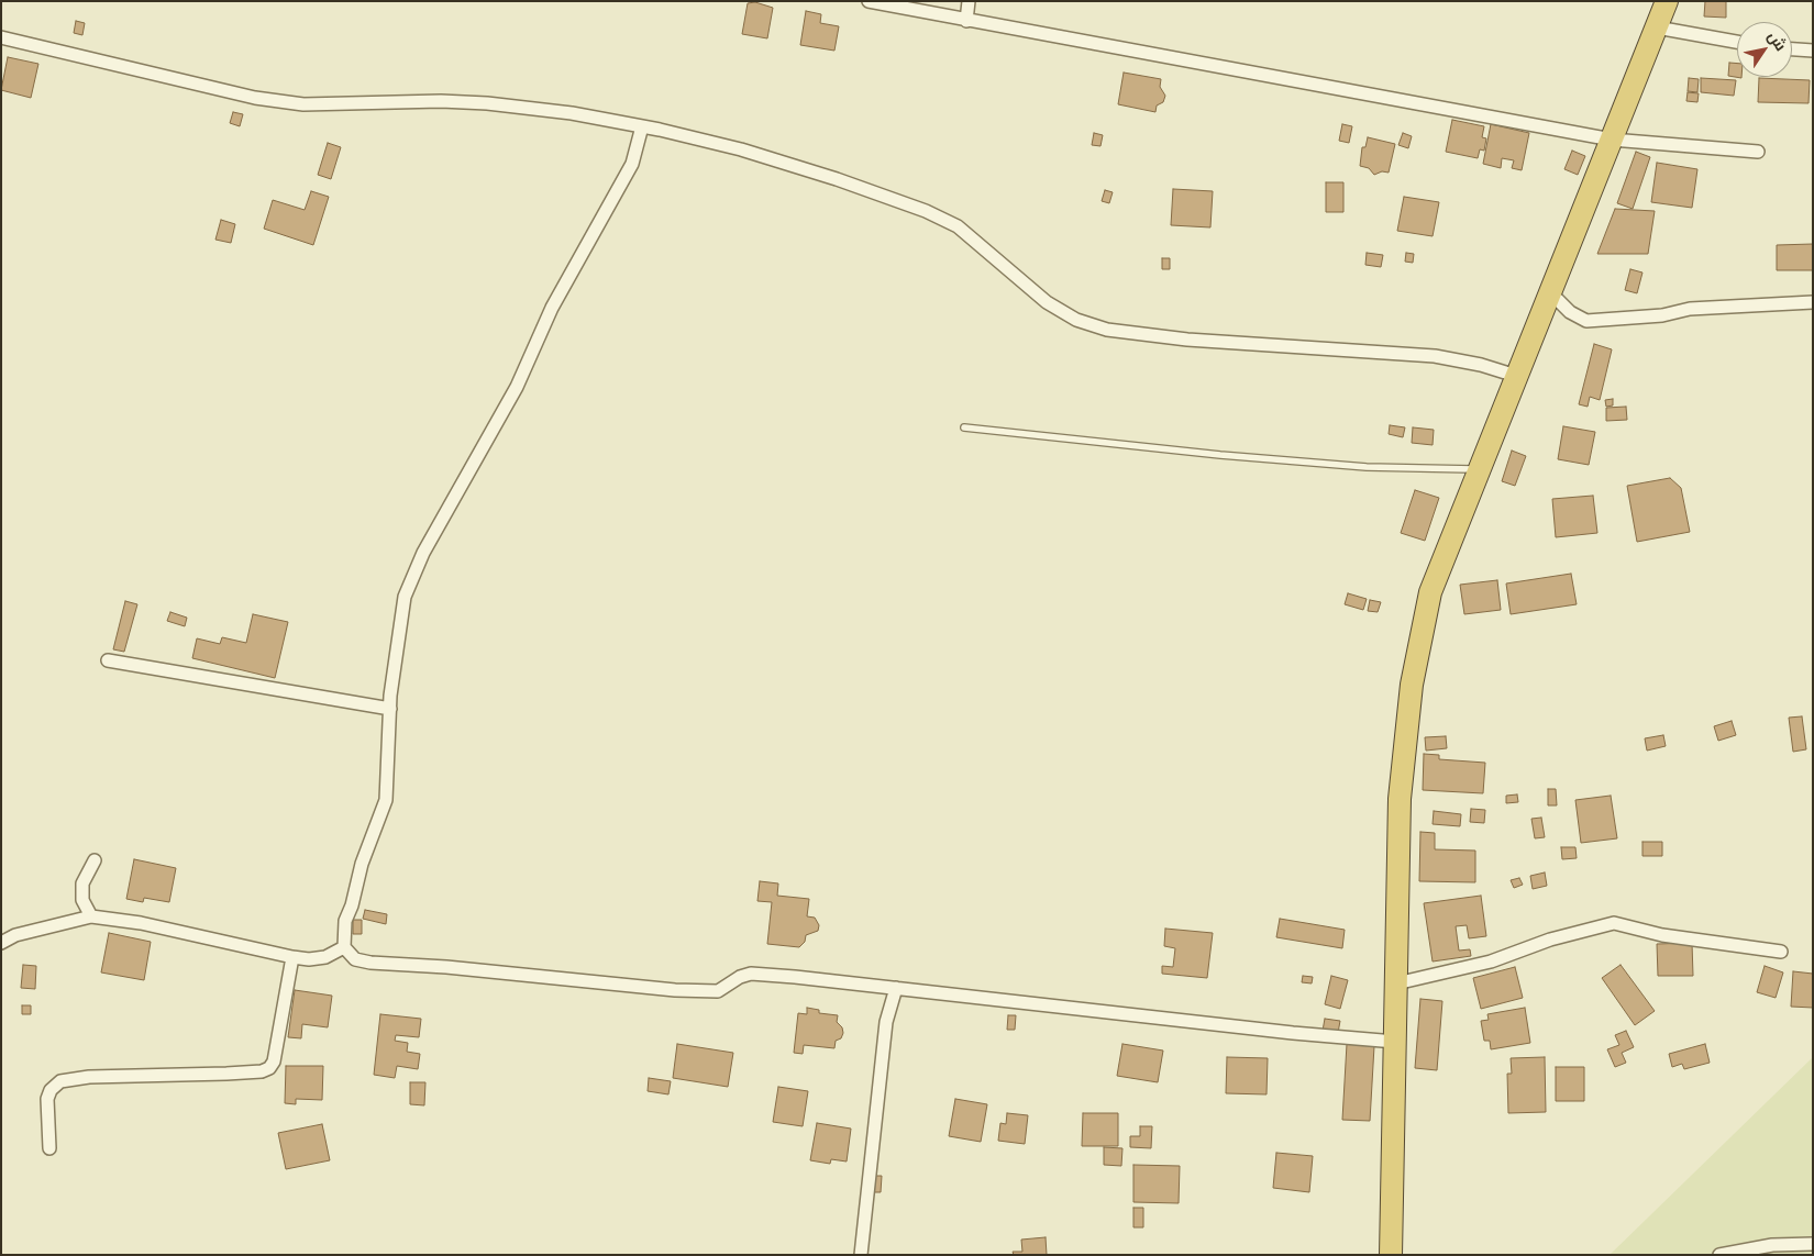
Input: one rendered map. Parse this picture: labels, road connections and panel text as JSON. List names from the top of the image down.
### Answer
{
  "north": "top right"
}
